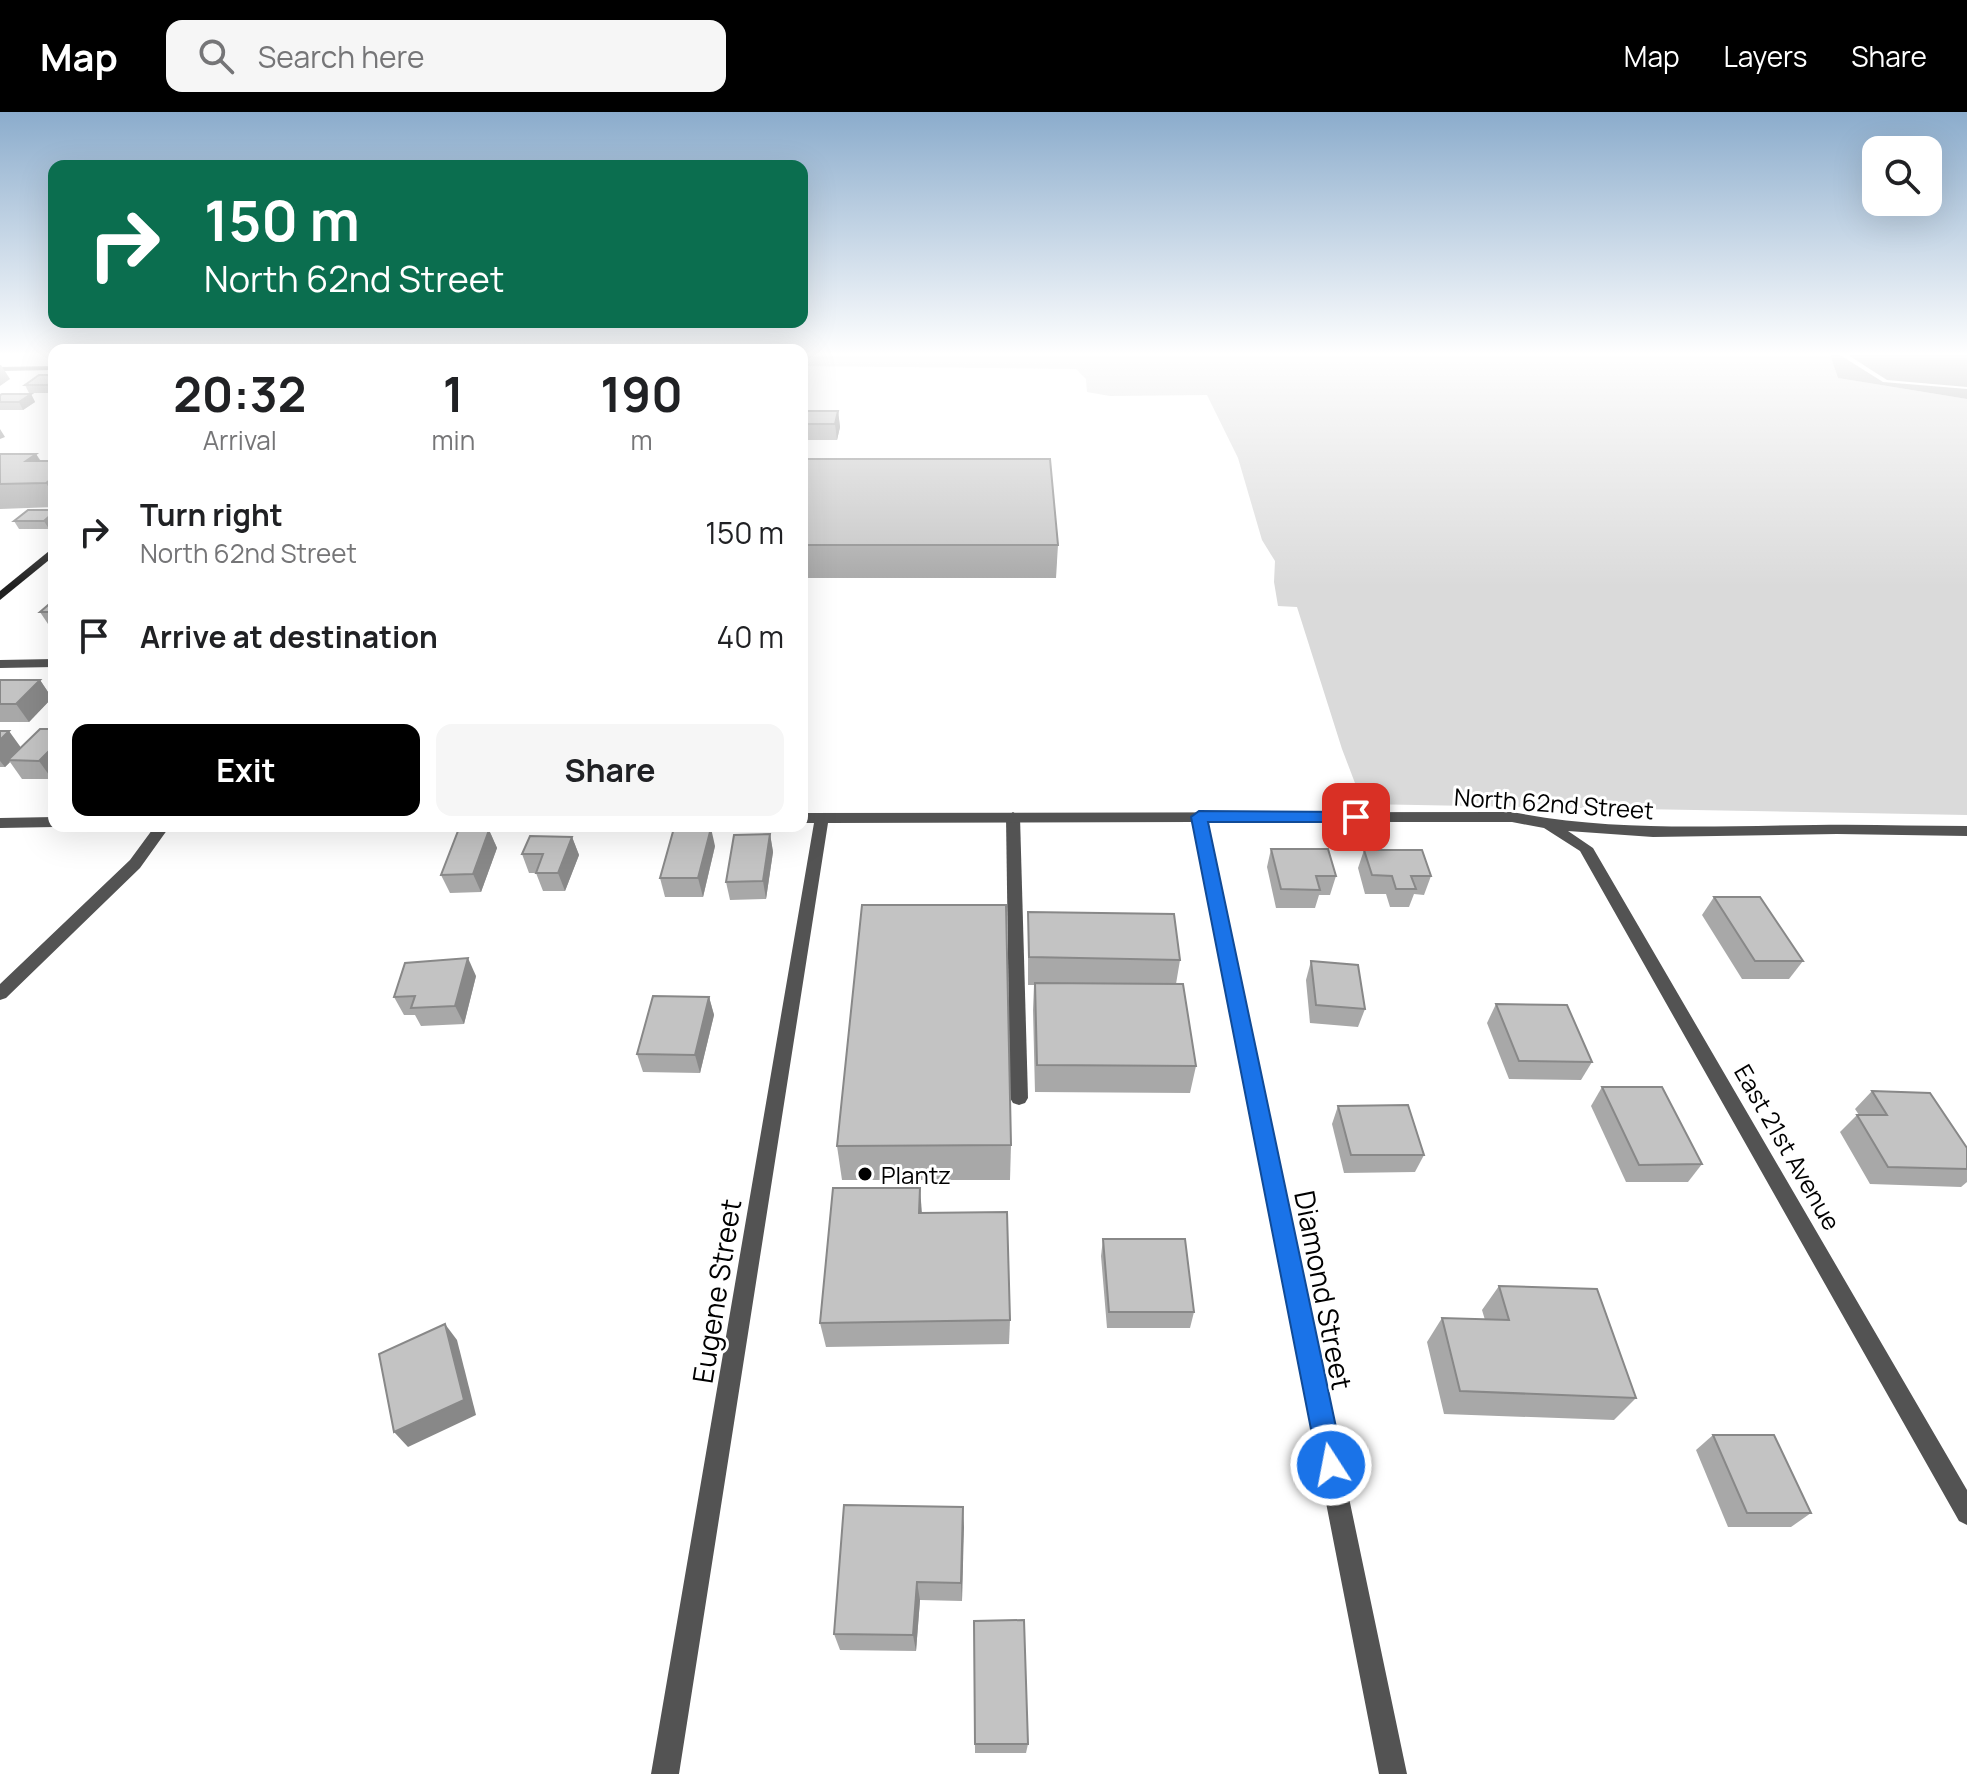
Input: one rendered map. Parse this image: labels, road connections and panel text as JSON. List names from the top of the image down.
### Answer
{
  "streets": {
    "street": [
      "North 62nd Street",
      "East 21st Avenue",
      "Diamond Street",
      "Eugene Street"
    ]
  },
  "crossings": [
    ["North 62nd Street", "East 21st Avenue"],
    ["North 62nd Street", "Diamond Street"],
    ["North 62nd Street", "Eugene Street"]
  ],
  "places": ["Plantz"],
  "page": {
    "header": "Map",
    "search": "Search here",
    "nav": ["Map", "Layers", "Share"],
    "turn": ["150 m", "North 62nd Street"],
    "eta": [
      "20:32",
      "Arrival",
      "1",
      "min",
      "190",
      "m"
    ],
    "list": [
      {
        "name": "Turn right",
        "note": "North 62nd Street",
        "value": "150 m"
      },
      {
        "name": "Arrive at destination",
        "value": "40 m"
      }
    ],
    "buttons": ["Exit", "Share"]
  }
}
